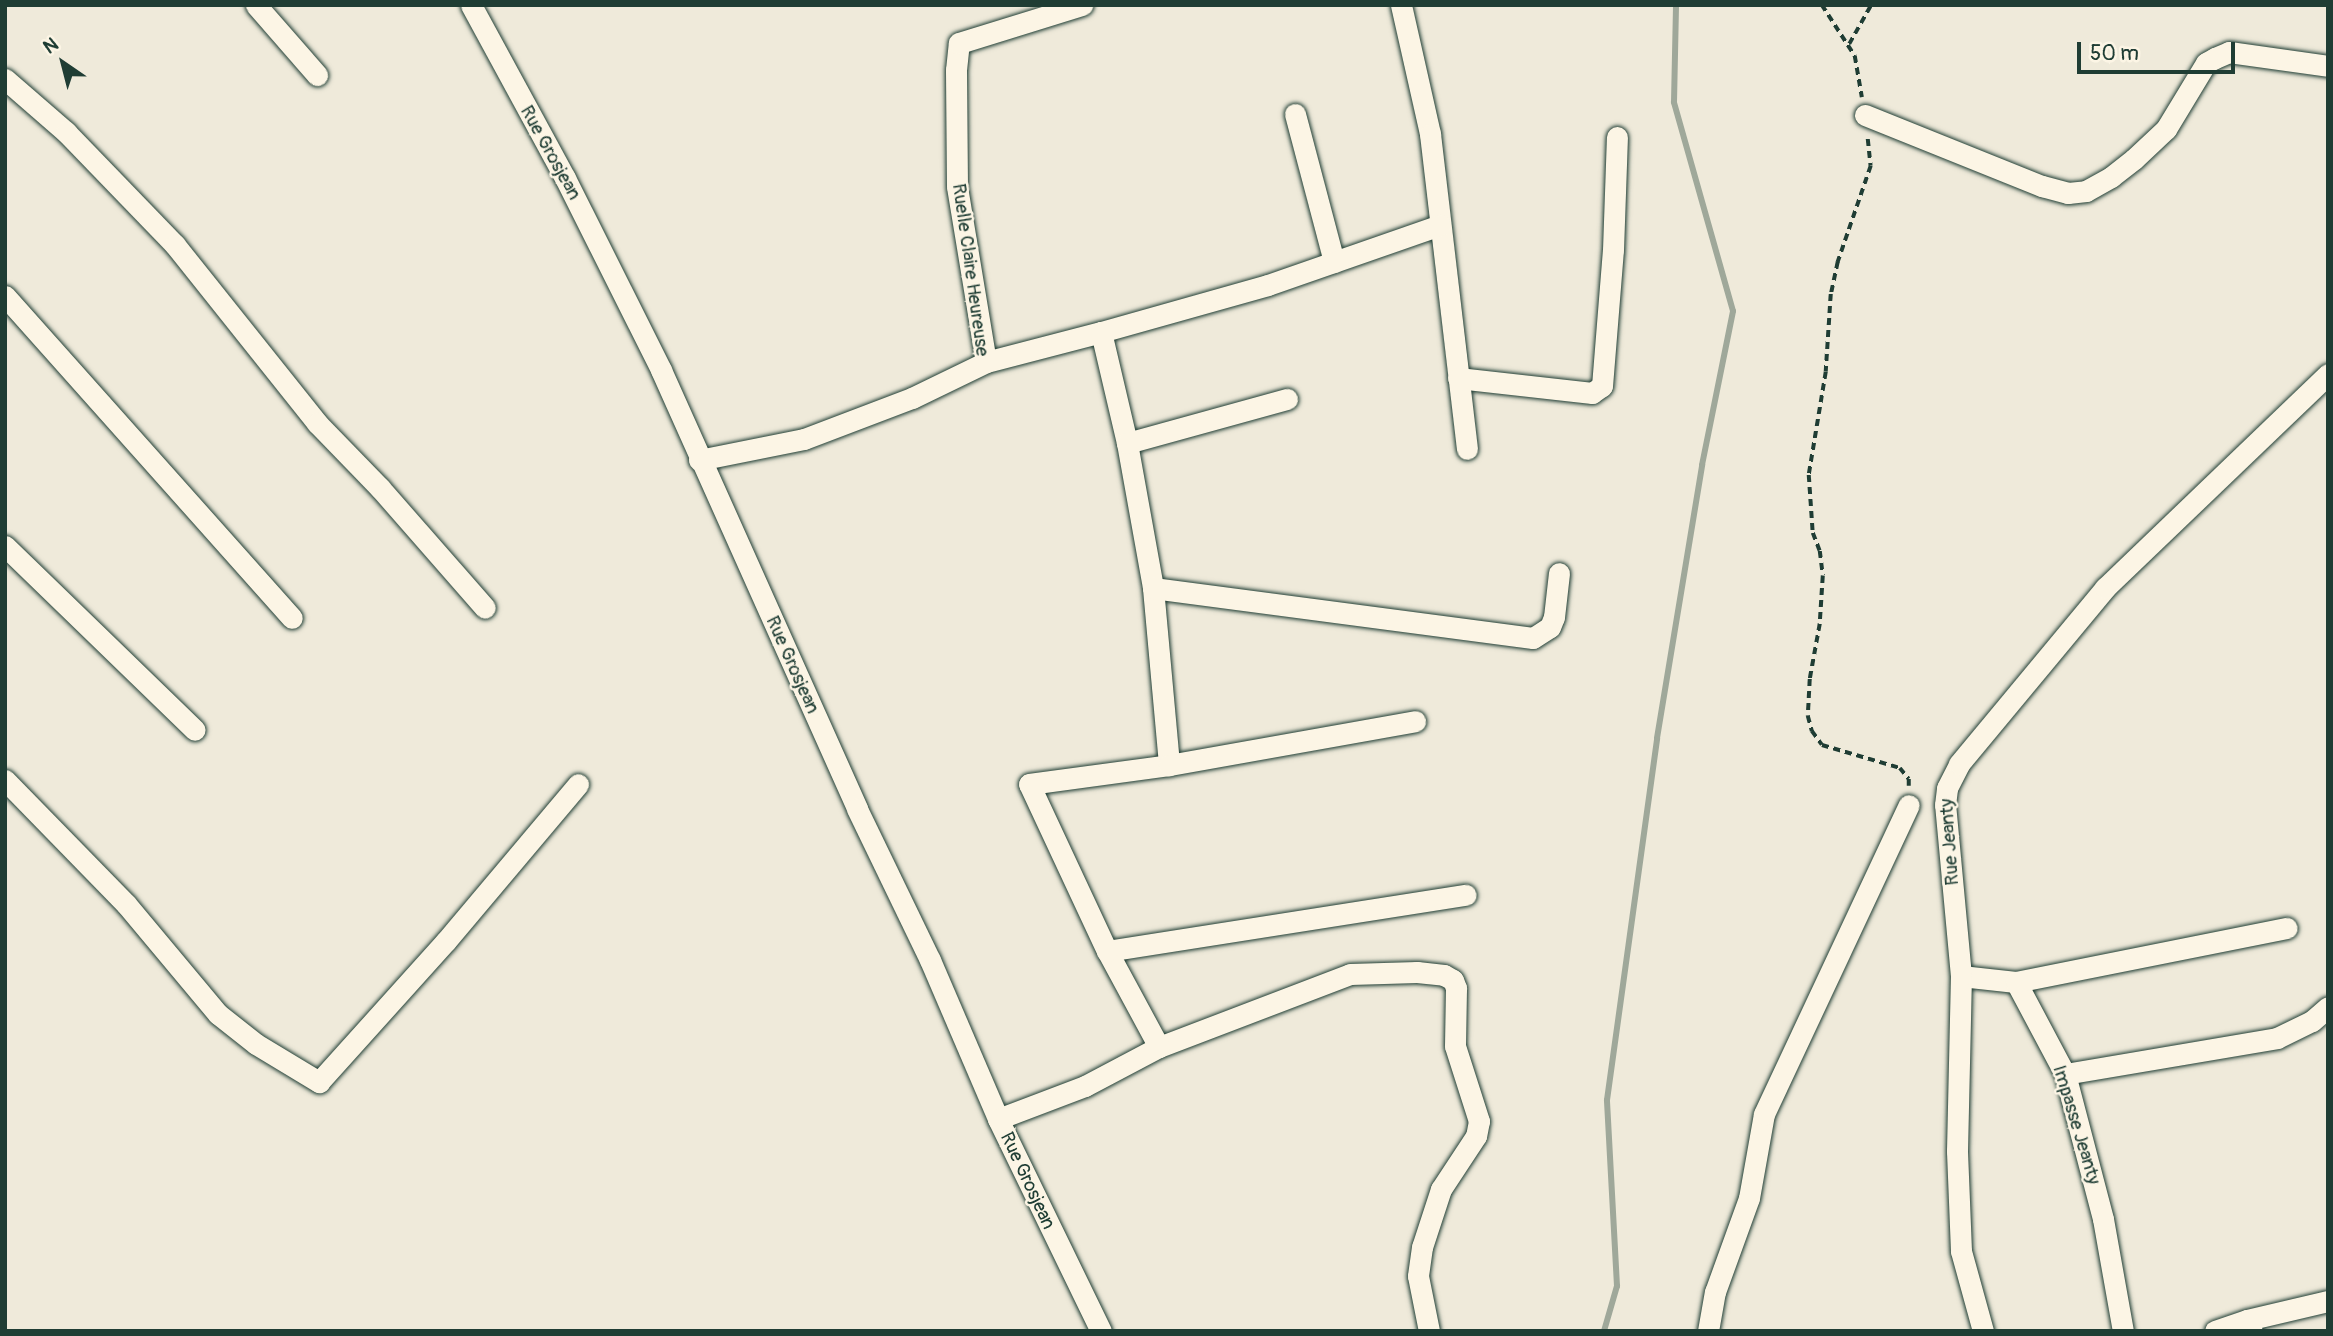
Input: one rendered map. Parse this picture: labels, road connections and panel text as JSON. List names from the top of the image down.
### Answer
{
  "streets": {
    "street": [
      "Rue Grosjean",
      "Ruelle Claire Heureuse",
      "Rue Jeanty",
      "Impasse Jeanty"
    ]
  },
  "crossings": [
    ["Rue Grosjean", "Ruelle Claire Heureuse"]
  ],
  "scale_bar": "50 m",
  "north": "top left"
}
